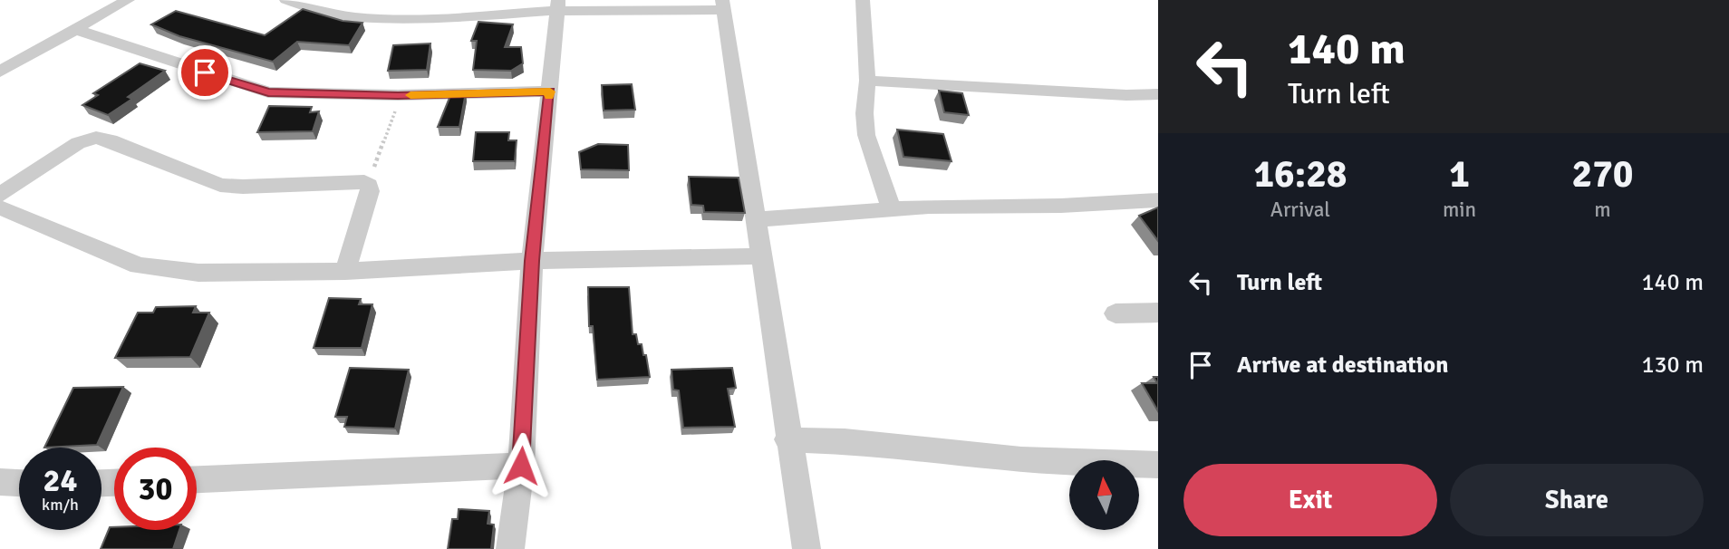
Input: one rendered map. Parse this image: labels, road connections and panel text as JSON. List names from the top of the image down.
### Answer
{
  "north": "top",
  "page": {
    "turn": ["140 m", "Turn left"],
    "eta": [
      "16:28",
      "Arrival",
      "1",
      "min",
      "270",
      "m"
    ],
    "list": [
      {
        "name": "Turn left",
        "value": "140 m"
      },
      {
        "name": "Arrive at destination",
        "value": "130 m"
      }
    ],
    "speed": "24 km/h",
    "limit": "30",
    "buttons": ["Exit", "Share"]
  }
}
